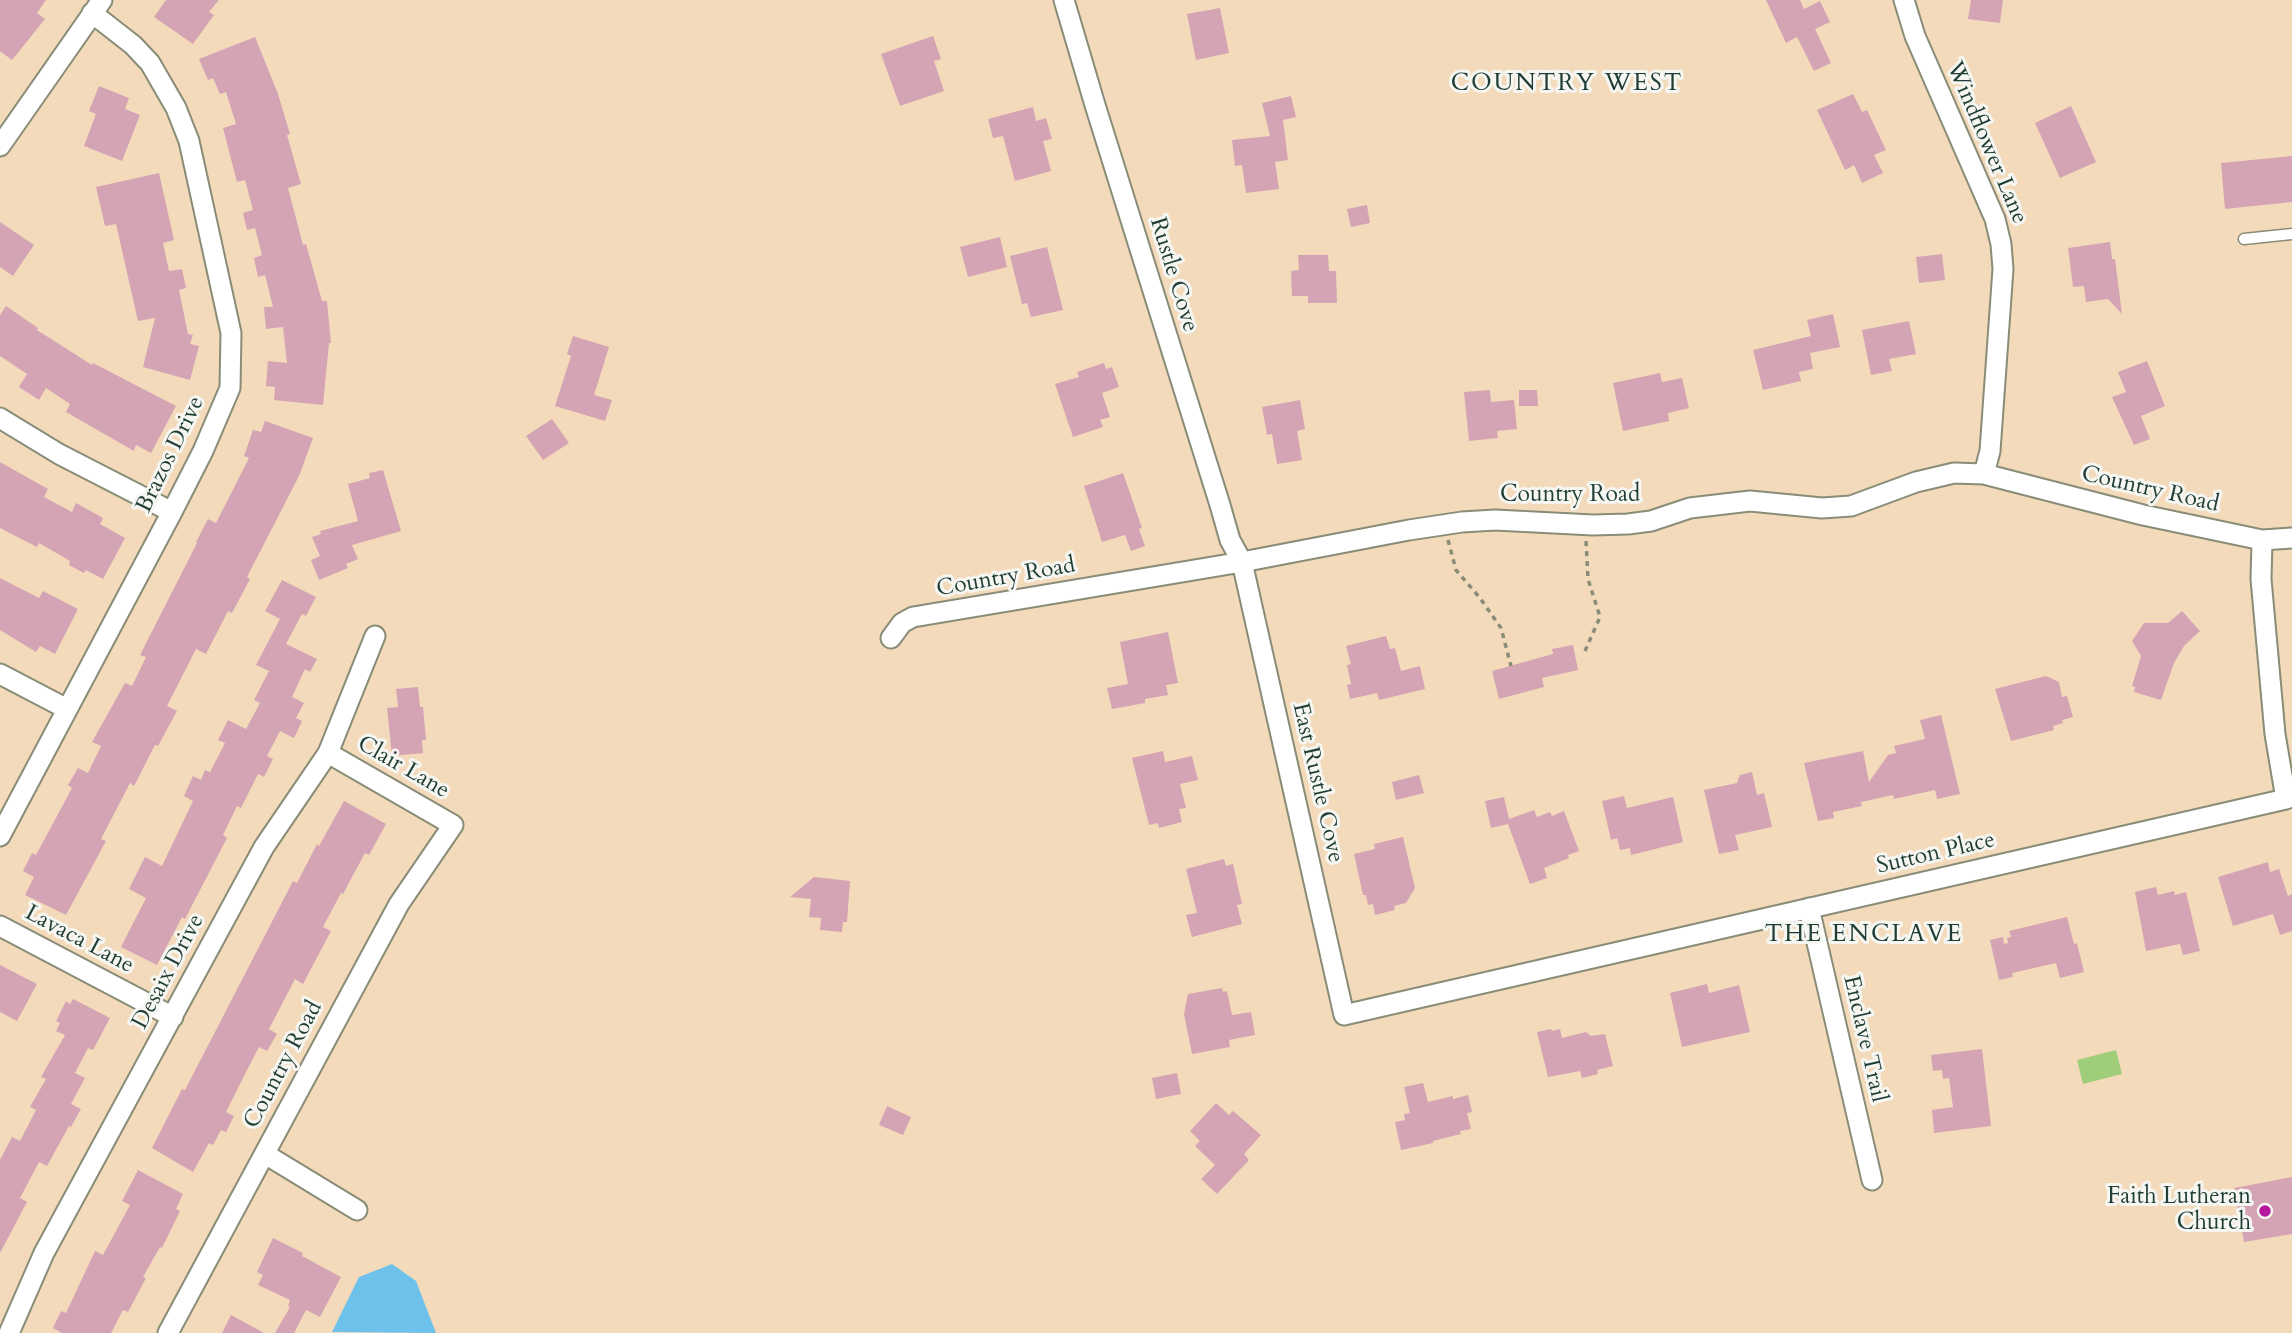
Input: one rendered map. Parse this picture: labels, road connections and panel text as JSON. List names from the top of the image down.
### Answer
{
  "streets": {
    "street": [
      "Windflower Lane",
      "Rustle Cove",
      "Brazos Drive",
      "Country Road",
      "Clair Lane",
      "East Rustle Cove",
      "Sutton Place",
      "Lavaca Lane",
      "Desaix Drive",
      "Enclave Trail"
    ]
  },
  "crossings": [
    ["Windflower Lane", "Country Road"],
    ["Rustle Cove", "Country Road"],
    ["Rustle Cove", "East Rustle Cove"],
    ["Country Road", "Clair Lane"],
    ["Country Road", "East Rustle Cove"],
    ["Country Road", "Sutton Place"],
    ["Clair Lane", "Desaix Drive"],
    ["East Rustle Cove", "Sutton Place"],
    ["Sutton Place", "Enclave Trail"],
    ["Lavaca Lane", "Desaix Drive"]
  ],
  "districts": ["COUNTRY WEST", "THE ENCLAVE"],
  "places": ["Faith Lutheran Church"]
}
